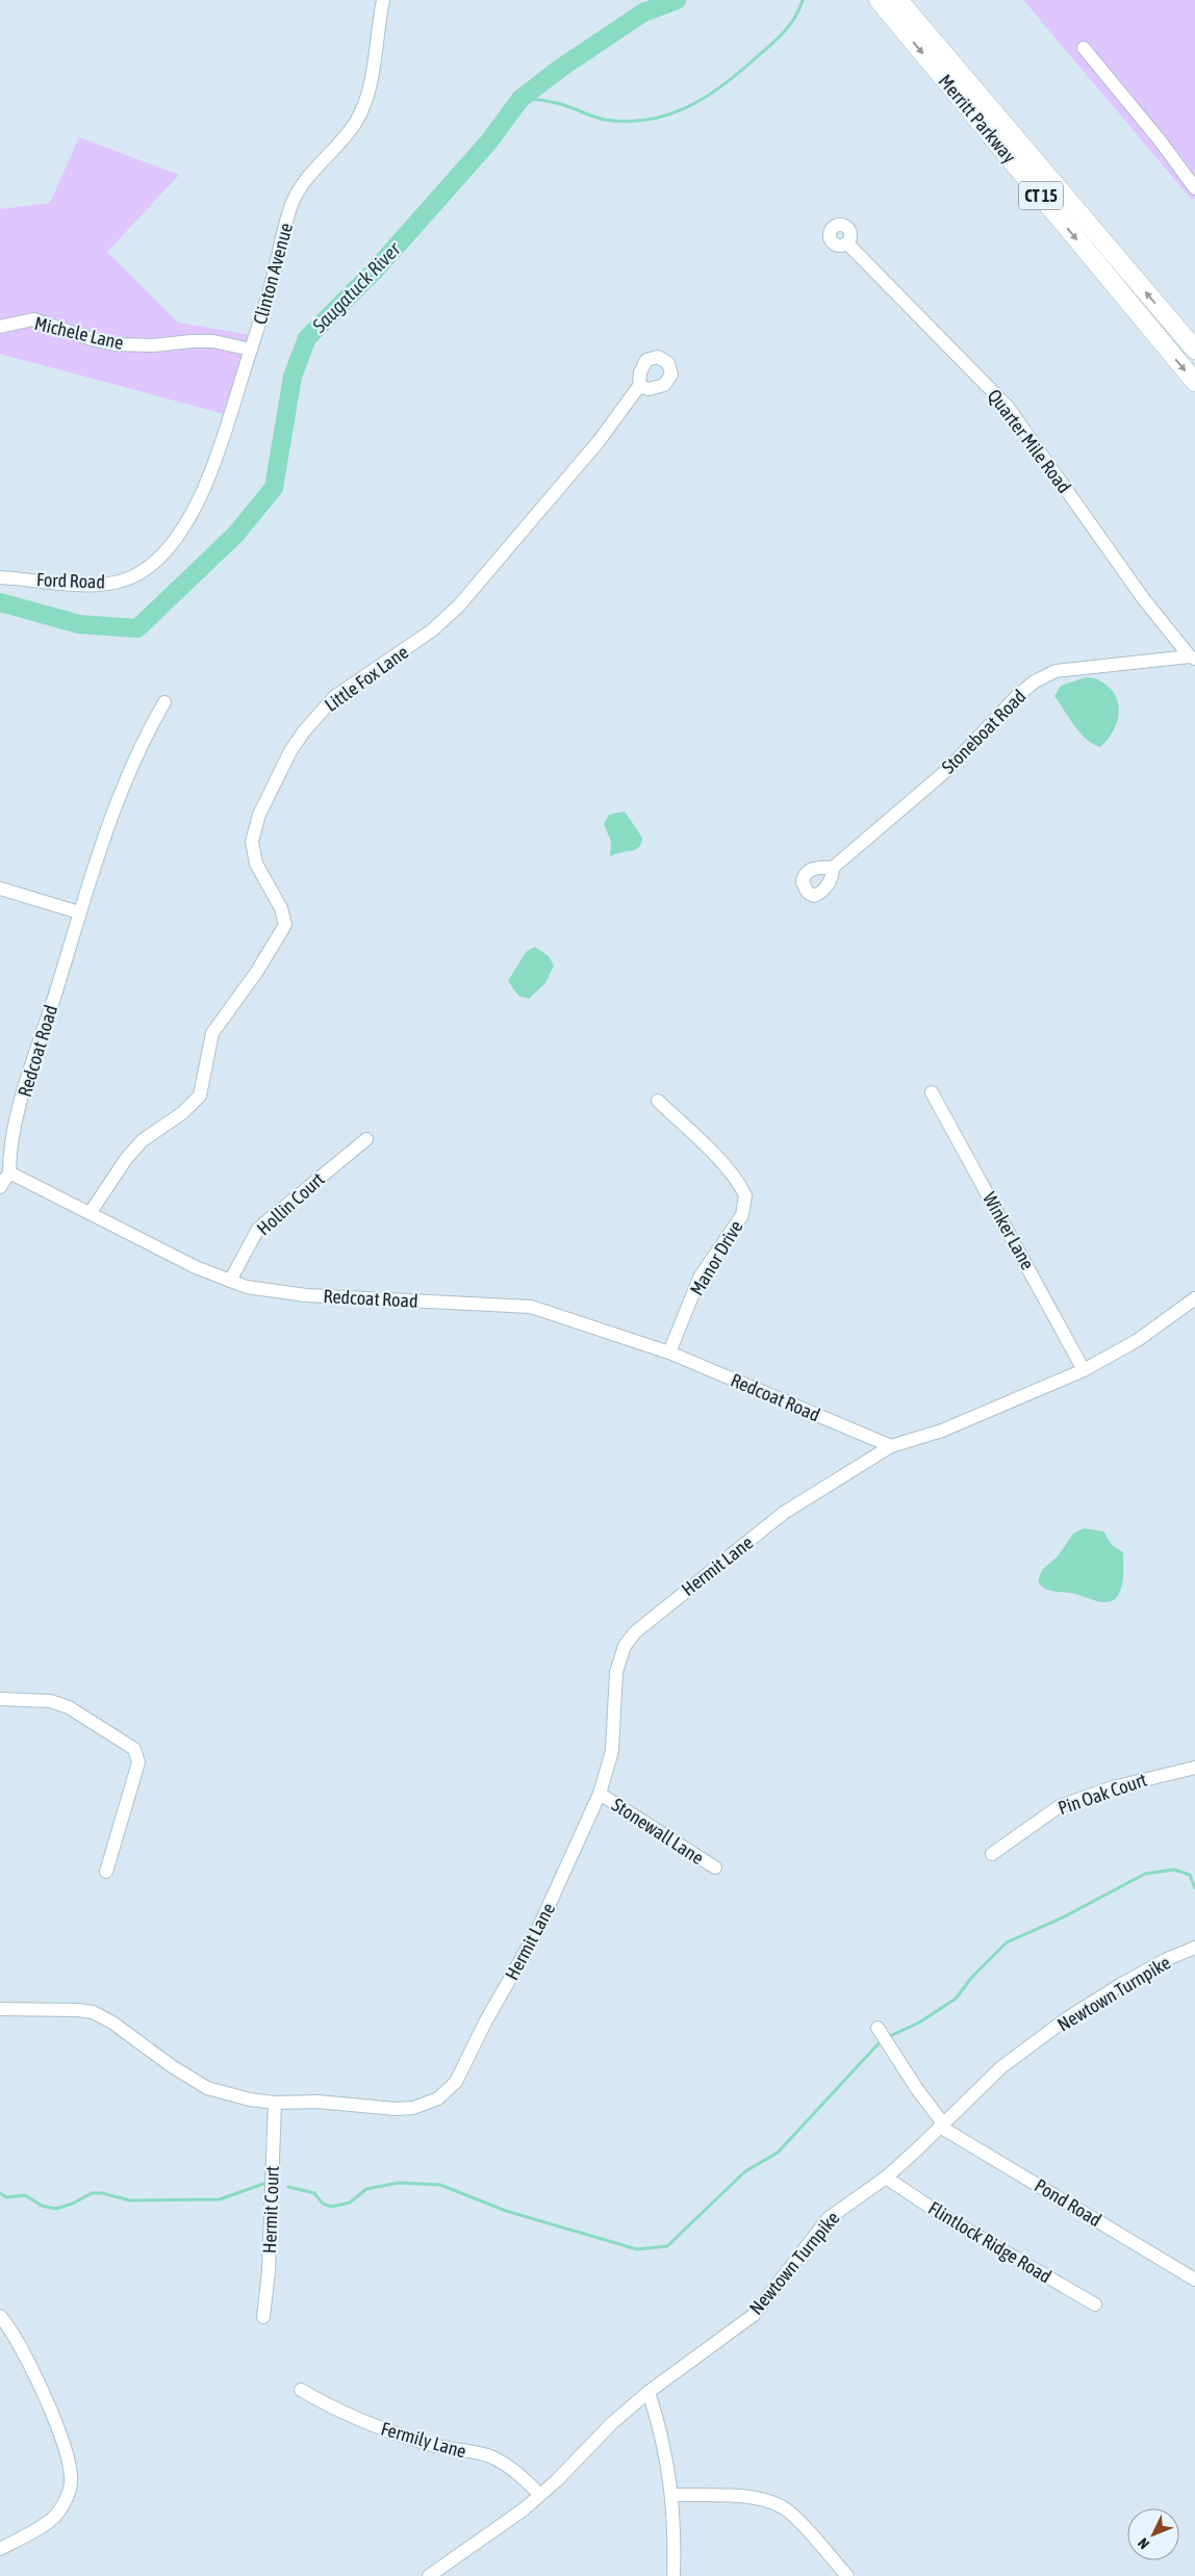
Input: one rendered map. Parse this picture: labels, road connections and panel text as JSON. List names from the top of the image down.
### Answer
{
  "streets": {
    "highway": ["Merritt Parkway", "CT 15"],
    "street": [
      "Clinton Avenue",
      "Michele Lane",
      "Quarter Mile Road",
      "Ford Road",
      "Little Fox Lane",
      "Stoneboat Road",
      "Redcoat Road",
      "Hollin Court",
      "Winker Lane",
      "Manor Drive",
      "Hermit Lane",
      "Pin Oak Court",
      "Stonewall Lane",
      "Newtown Turnpike",
      "Pond Road",
      "Hermit Court",
      "Flintlock Ridge Road",
      "Fermily Lane"
    ]
  },
  "crossings": [
    ["Clinton Avenue", "Michele Lane"],
    ["Clinton Avenue", "Ford Road"],
    ["Quarter Mile Road", "Stoneboat Road"],
    ["Little Fox Lane", "Redcoat Road"],
    ["Redcoat Road", "Hollin Court"],
    ["Redcoat Road", "Manor Drive"],
    ["Redcoat Road", "Hermit Lane"],
    ["Hermit Lane", "Stonewall Lane"],
    ["Hermit Lane", "Hermit Court"],
    ["Newtown Turnpike", "Pond Road"],
    ["Newtown Turnpike", "Flintlock Ridge Road"],
    ["Newtown Turnpike", "Fermily Lane"]
  ],
  "water": ["Saugatuck River"],
  "north": "bottom left"
}
